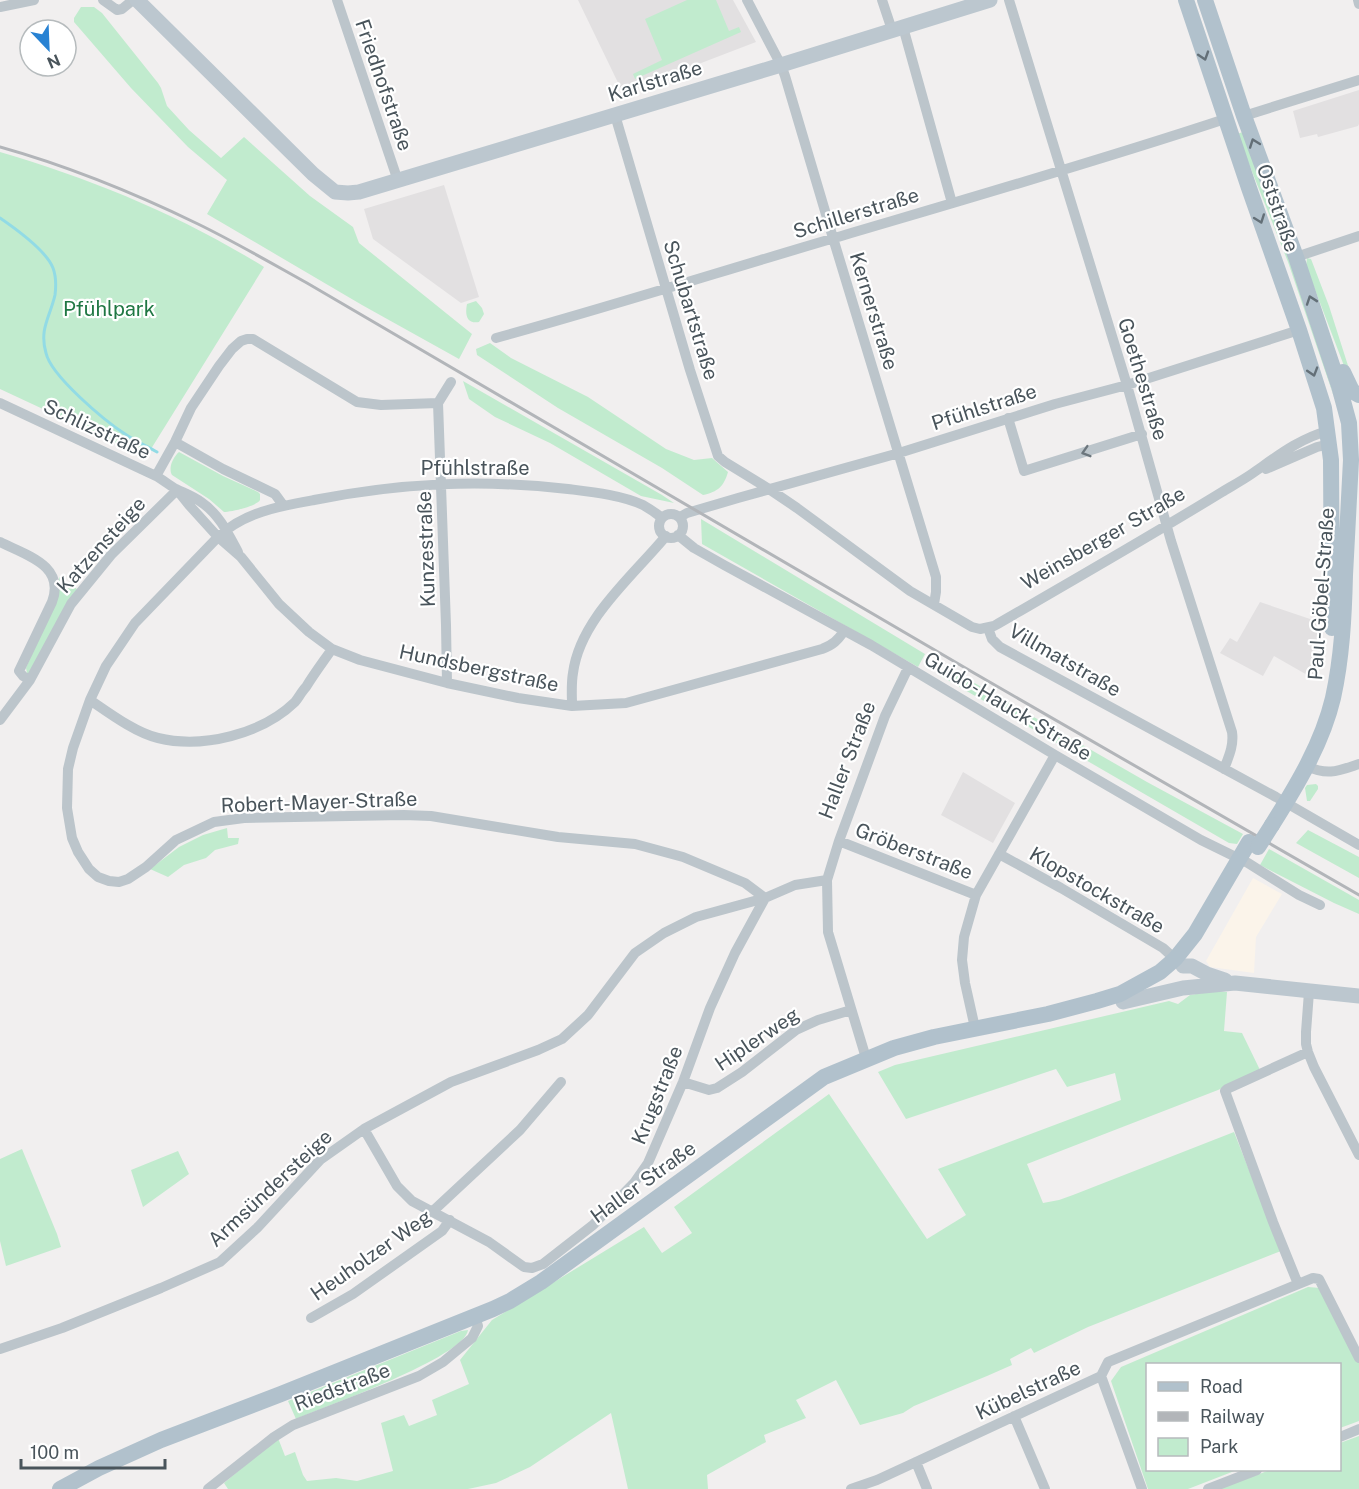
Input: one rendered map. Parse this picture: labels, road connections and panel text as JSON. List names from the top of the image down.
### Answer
{
  "streets": {
    "main road": [
      "Oststraße",
      "Weinsberger Straße",
      "Paul-Göbel-Straße",
      "Haller Straße"
    ],
    "street": [
      "Karlstraße",
      "Friedhofstraße",
      "Schillerstraße",
      "Schubartstraße",
      "Kernerstraße",
      "Goethestraße",
      "Pfühlstraße",
      "Schlizstraße",
      "Katzensteige",
      "Kunzestraße",
      "Villmatstraße",
      "Hundsbergstraße",
      "Guido-Hauck-Straße",
      "Robert-Mayer-Straße",
      "Gröberstraße",
      "Klopstockstraße",
      "Hiplerweg",
      "Krugstraße",
      "Armsündersteige",
      "Heuholzer Weg",
      "Riedstraße",
      "Kübelstraße"
    ]
  },
  "crossings": [
    ["Karlstraße", "Friedhofstraße"],
    ["Karlstraße", "Schubartstraße"],
    ["Karlstraße", "Kernerstraße"],
    ["Oststraße", "Schillerstraße"],
    ["Oststraße", "Pfühlstraße"],
    ["Oststraße", "Weinsberger Straße"],
    ["Oststraße", "Paul-Göbel-Straße"],
    ["Schillerstraße", "Schubartstraße"],
    ["Schillerstraße", "Kernerstraße"],
    ["Schillerstraße", "Goethestraße"],
    ["Schubartstraße", "Pfühlstraße"],
    ["Schubartstraße", "Villmatstraße"],
    ["Kernerstraße", "Pfühlstraße"],
    ["Kernerstraße", "Villmatstraße"],
    ["Goethestraße", "Pfühlstraße"],
    ["Goethestraße", "Weinsberger Straße"],
    ["Goethestraße", "Villmatstraße"],
    ["Pfühlstraße", "Schlizstraße"],
    ["Pfühlstraße", "Kunzestraße"],
    ["Pfühlstraße", "Villmatstraße"],
    ["Pfühlstraße", "Hundsbergstraße"],
    ["Pfühlstraße", "Guido-Hauck-Straße"],
    ["Pfühlstraße", "Robert-Mayer-Straße"],
    ["Schlizstraße", "Katzensteige"],
    ["Schlizstraße", "Hundsbergstraße"],
    ["Schlizstraße", "Robert-Mayer-Straße"],
    ["Weinsberger Straße", "Paul-Göbel-Straße"],
    ["Weinsberger Straße", "Villmatstraße"],
    ["Kunzestraße", "Hundsbergstraße"],
    ["Paul-Göbel-Straße", "Villmatstraße"],
    ["Paul-Göbel-Straße", "Guido-Hauck-Straße"],
    ["Hundsbergstraße", "Guido-Hauck-Straße"],
    ["Hundsbergstraße", "Robert-Mayer-Straße"],
    ["Guido-Hauck-Straße", "Haller Straße"],
    ["Haller Straße", "Gröberstraße"],
    ["Haller Straße", "Hiplerweg"],
    ["Haller Straße", "Armsündersteige"],
    ["Haller Straße", "Riedstraße"],
    ["Robert-Mayer-Straße", "Krugstraße"],
    ["Robert-Mayer-Straße", "Armsündersteige"],
    ["Hiplerweg", "Krugstraße"],
    ["Krugstraße", "Armsündersteige"],
    ["Krugstraße", "Heuholzer Weg"]
  ],
  "parks": ["Pfühlpark"],
  "legend": ["Road", "Railway", "Park"],
  "scale_bar": "100 m",
  "north": "bottom right"
}
